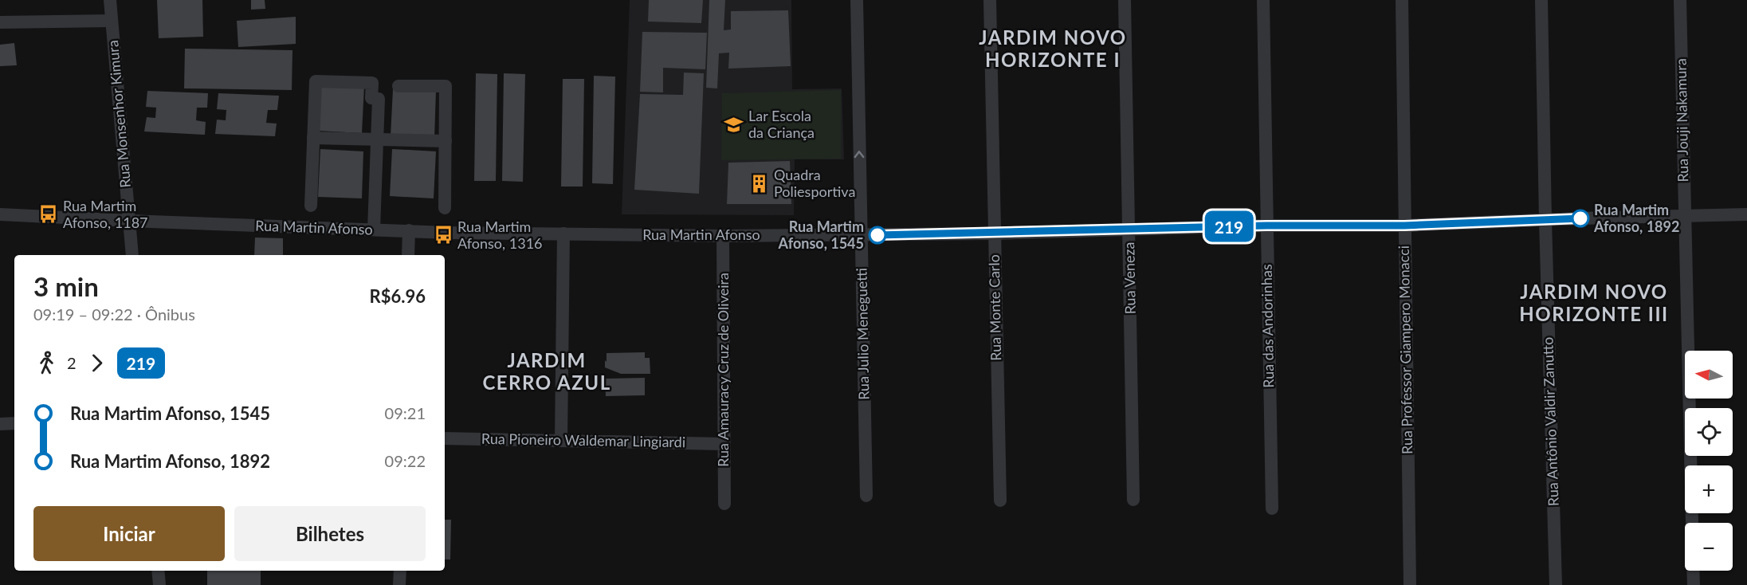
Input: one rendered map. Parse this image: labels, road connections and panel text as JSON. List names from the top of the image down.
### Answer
{
  "streets": {
    "street": [
      "Rua Monsenhor Kimura",
      "Rua Jouji Nakamura",
      "Rua Martin Afonso",
      "Rua Veneza",
      "Rua Monte Carlo",
      "Rua das Andorinhas",
      "Rua Julio Meneguetti",
      "Rua Professor Giampero Monacci",
      "Rua Amauracy Cruz de Oliveira",
      "Rua Antônio Valdir Zanutto",
      "Rua Pioneiro Waldemar Lingiardi"
    ]
  },
  "crossings": [
    ["Rua Monsenhor Kimura", "Rua Martin Afonso"],
    ["Rua Jouji Nakamura", "Rua Martin Afonso"],
    ["Rua Martin Afonso", "Rua Veneza"],
    ["Rua Martin Afonso", "Rua Monte Carlo"],
    ["Rua Martin Afonso", "Rua das Andorinhas"],
    ["Rua Martin Afonso", "Rua Julio Meneguetti"],
    ["Rua Martin Afonso", "Rua Professor Giampero Monacci"],
    ["Rua Martin Afonso", "Rua Amauracy Cruz de Oliveira"],
    ["Rua Martin Afonso", "Rua Antônio Valdir Zanutto"],
    ["Rua Amauracy Cruz de Oliveira", "Rua Pioneiro Waldemar Lingiardi"]
  ],
  "one_way": ["Rua Julio Meneguetti"],
  "districts": ["JARDIM NOVO HORIZONTE I", "JARDIM NOVO HORIZONTE III", "JARDIM CERRO AZUL"],
  "places": {
    "school or university": ["Lar Escola da Criança"],
    "building": ["Quadra Poliesportiva"],
    "bus stop": ["Rua Martim Afonso, 1187", "Rua Martim Afonso, 1316"],
    "other": ["Rua Martim Afonso, 1892", "Rua Martim Afonso, 1545"]
  },
  "lines": ["bus line 219"],
  "north": "left",
  "page": {
    "on_map": "219",
    "heading": ["3 min", "09:19 – 09:22 · Ônibus", "R$6.96"],
    "legs": ["2", "219"],
    "map_buttons": ["+", "−"],
    "list": [
      {
        "name": "Rua Martim Afonso, 1545",
        "value": "09:21"
      },
      {
        "name": "Rua Martim Afonso, 1892",
        "value": "09:22"
      }
    ],
    "buttons": ["Iniciar", "Bilhetes"]
  }
}
